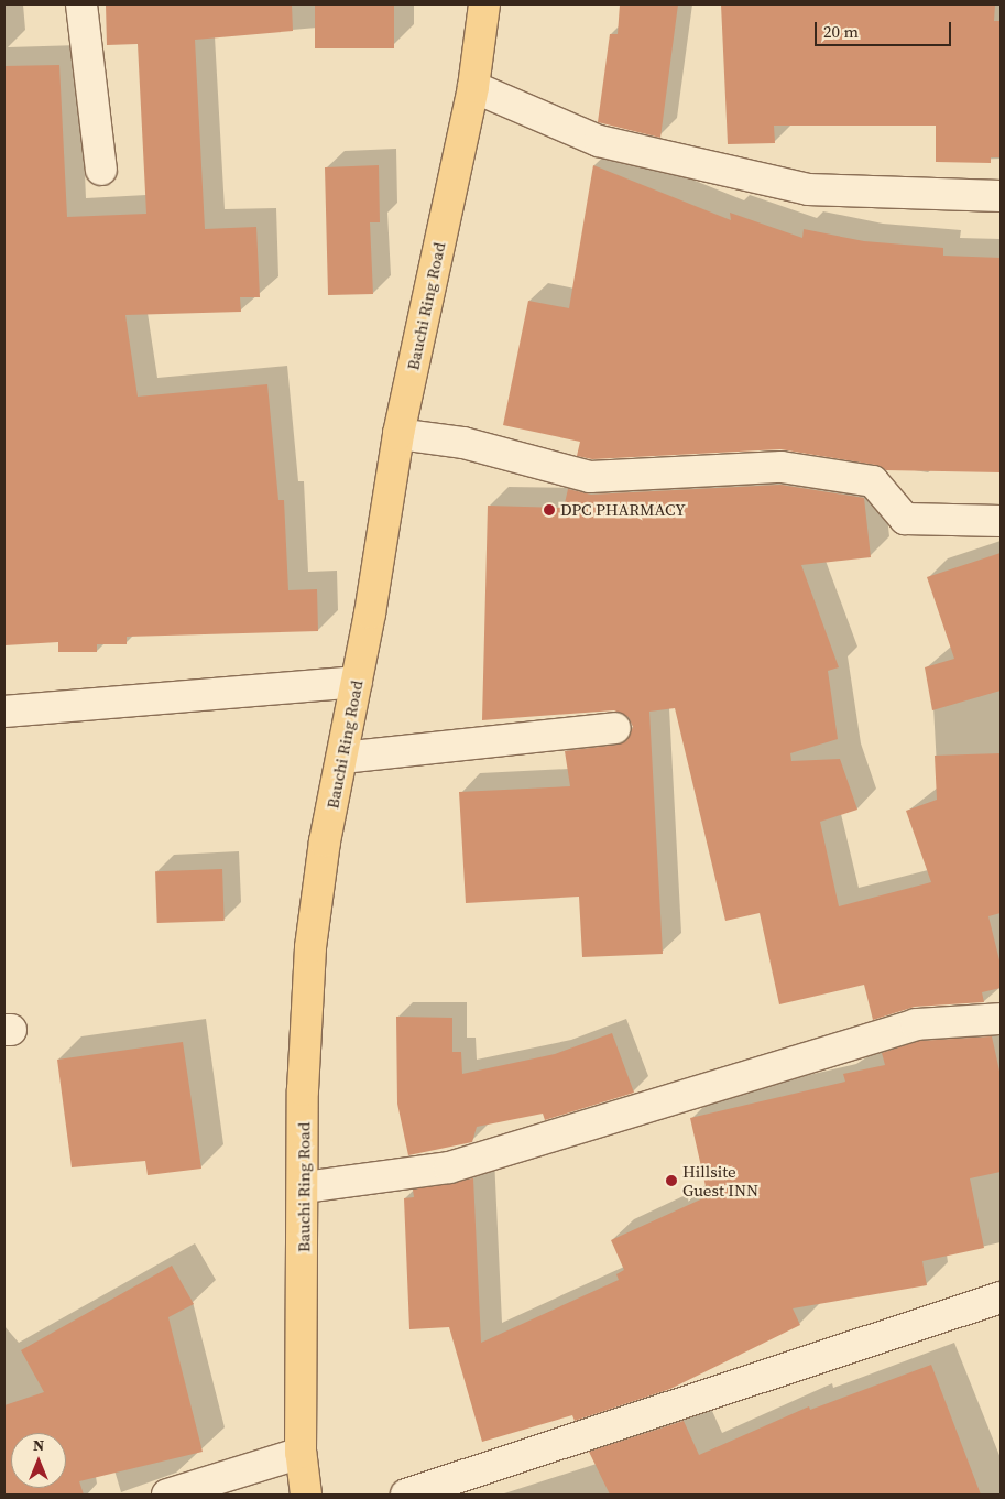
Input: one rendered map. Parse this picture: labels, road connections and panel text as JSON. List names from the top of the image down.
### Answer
{
  "streets": {
    "main road": ["Bauchi Ring Road"]
  },
  "places": ["DPC PHARMACY", "Hillsite Guest INN"],
  "scale_bar": "20 m",
  "north": "top"
}
